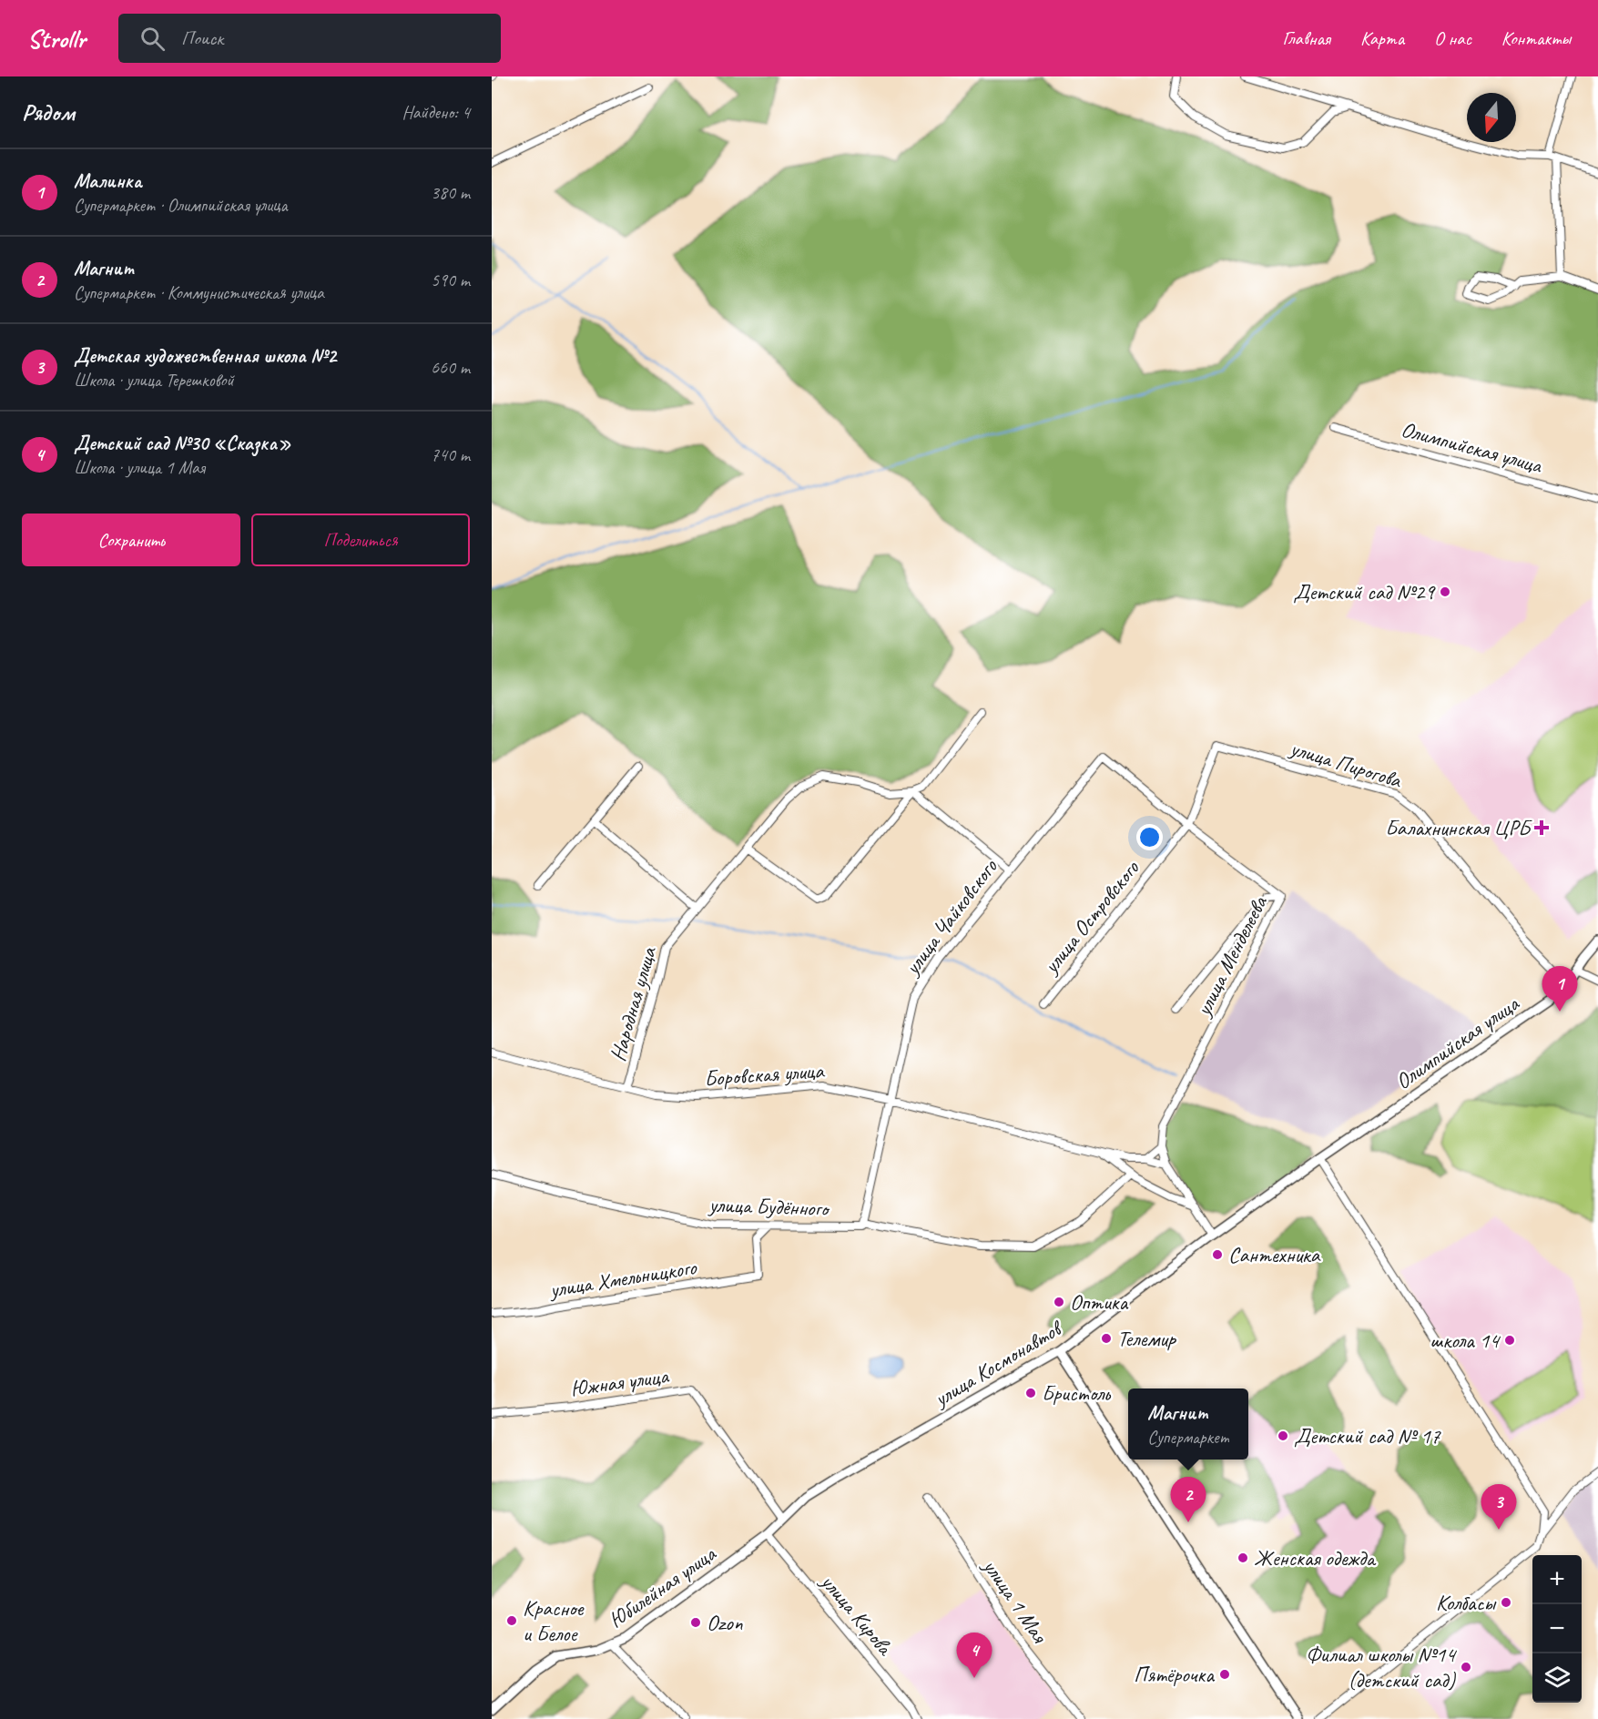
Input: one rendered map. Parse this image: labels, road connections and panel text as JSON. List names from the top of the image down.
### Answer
{
  "streets": {
    "street": [
      "Олимпийская улица",
      "улица Пирогова",
      "улица Чайковского",
      "улица Островского",
      "улица Менделеева",
      "Народная улица",
      "Боровская улица",
      "улица Будённого",
      "улица Хмельницкого",
      "улица Космонавтов",
      "Южная улица",
      "Юбилейная улица",
      "улица 1 Мая",
      "улица Кирова"
    ]
  },
  "crossings": [
    ["Олимпийская улица", "улица Пирогова"],
    ["Олимпийская улица", "улица Космонавтов"],
    ["улица Пирогова", "улица Чайковского"],
    ["улица Пирогова", "улица Островского"],
    ["улица Чайковского", "улица Островского"],
    ["улица Чайковского", "Боровская улица"],
    ["улица Чайковского", "улица Будённого"],
    ["улица Менделеева", "Боровская улица"],
    ["Народная улица", "Боровская улица"],
    ["Боровская улица", "улица Будённого"],
    ["улица Будённого", "улица Хмельницкого"],
    ["улица Космонавтов", "Южная улица"],
    ["улица Космонавтов", "Юбилейная улица"],
    ["улица Космонавтов", "улица Кирова"],
    ["Юбилейная улица", "улица Кирова"]
  ],
  "places": {
    "other": [
      "Детский сад №29",
      "Сантехника",
      "Оптика",
      "Телемир",
      "школа 14",
      "Бристоль",
      "Детский сад № 17",
      "Женская одежда",
      "Колбасы",
      "Красное и Белое",
      "Ozon",
      "Филиал школы №14 (детский сад)",
      "Пятёрочка"
    ],
    "health": ["Балахнинская ЦРБ"]
  },
  "north": "bottom",
  "page": {
    "header": "Strollr",
    "search": "Поиск",
    "nav": [
      "Главная",
      "Карта",
      "О нас",
      "Контакты"
    ],
    "heading": ["Рядом", "Найдено: 4"],
    "list": [
      {
        "mark": "1",
        "name": "Малинка",
        "note": "Супермаркет · Олимпийская улица",
        "value": "380 m"
      },
      {
        "mark": "2",
        "name": "Магнит",
        "note": "Супермаркет · Коммунистическая улица",
        "value": "590 m"
      },
      {
        "mark": "3",
        "name": "Детская художественная школа №2",
        "note": "Школа · улица Терешковой",
        "value": "660 m"
      },
      {
        "mark": "4",
        "name": "Детский сад №30 «Сказка»",
        "note": "Школа · улица 1 Мая",
        "value": "740 m"
      }
    ],
    "buttons": ["Сохранить", "Поделиться"],
    "pins": [
      "1",
      "2",
      "3",
      "4"
    ],
    "popup": ["Магнит", "Супермаркет"],
    "map_buttons": ["+", "−"]
  }
}
